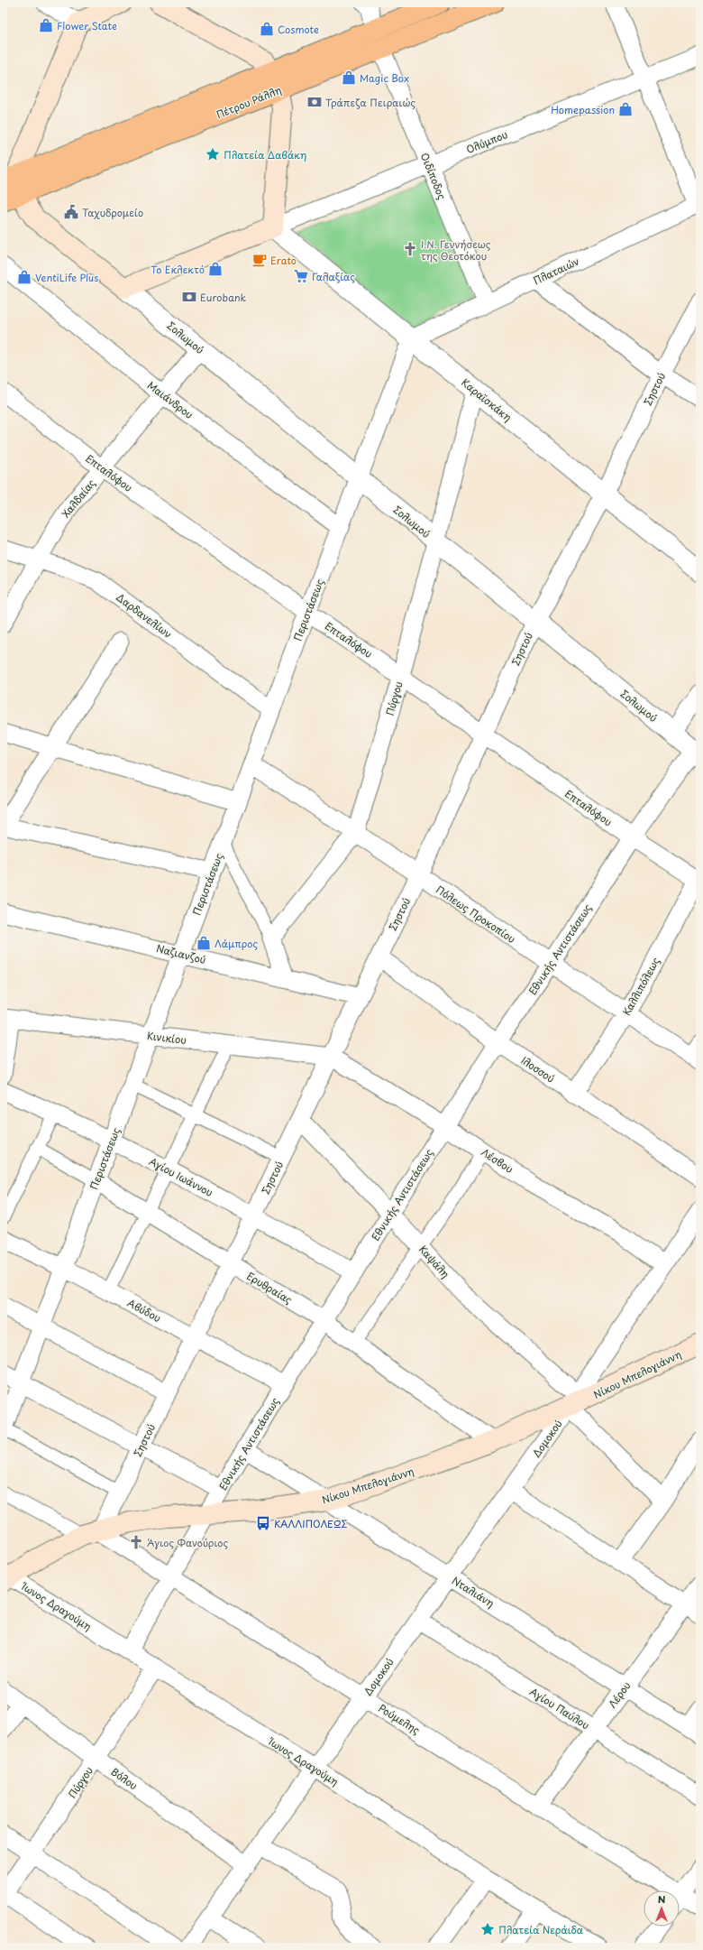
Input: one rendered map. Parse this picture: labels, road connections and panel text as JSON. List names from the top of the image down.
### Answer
{
  "streets": {
    "main road": ["Πέτρου Ράλλη", "Νίκου Μπελογιάννη"],
    "street": [
      "Ολύμπου",
      "Οιδίποδος",
      "Πλαταιών",
      "Σολωμού",
      "Σηστού",
      "Μαιάνδρου",
      "Καραϊσκάκη",
      "Επταλόφου",
      "Χαλδαίας",
      "Περιστάσεως",
      "Δαρδανελίων",
      "Πύργου",
      "Πόλεως Προκοπίου",
      "Εθνικής Αντιστάσεως",
      "Ναζιανζού",
      "Καλλιπόλεως",
      "Κινικίου",
      "Ιλοσσού",
      "Λέσβου",
      "Αγίου Ιωάννου",
      "Καψάλη",
      "Ερυθραίας",
      "Αβύδου",
      "Δομοκού",
      "Νταλιάνη",
      "Ίωνος Δραγούμη",
      "Λέρου",
      "Αγίου Παύλου",
      "Ρούμελης",
      "Βόλου"
    ]
  },
  "crossings": [
    ["Πέτρου Ράλλη", "Οιδίποδος"],
    ["Ολύμπου", "Οιδίποδος"],
    ["Ολύμπου", "Καραϊσκάκη"],
    ["Οιδίποδος", "Πλαταιών"],
    ["Πλαταιών", "Καραϊσκάκη"],
    ["Πλαταιών", "Περιστάσεως"],
    ["Σολωμού", "Σηστού"],
    ["Σολωμού", "Χαλδαίας"],
    ["Σολωμού", "Περιστάσεως"],
    ["Σολωμού", "Πύργου"],
    ["Σολωμού", "Εθνικής Αντιστάσεως"],
    ["Σηστού", "Καραϊσκάκη"],
    ["Σηστού", "Επταλόφου"],
    ["Σηστού", "Πόλεως Προκοπίου"],
    ["Σηστού", "Ναζιανζού"],
    ["Σηστού", "Κινικίου"],
    ["Σηστού", "Ιλοσσού"],
    ["Σηστού", "Λέσβου"],
    ["Σηστού", "Αγίου Ιωάννου"],
    ["Σηστού", "Καψάλη"],
    ["Σηστού", "Ερυθραίας"],
    ["Σηστού", "Αβύδου"],
    ["Σηστού", "Νίκου Μπελογιάννη"],
    ["Σηστού", "Ρούμελης"],
    ["Μαιάνδρου", "Χαλδαίας"],
    ["Μαιάνδρου", "Περιστάσεως"],
    ["Καραϊσκάκη", "Περιστάσεως"],
    ["Καραϊσκάκη", "Πύργου"],
    ["Επταλόφου", "Χαλδαίας"],
    ["Επταλόφου", "Περιστάσεως"],
    ["Επταλόφου", "Πύργου"],
    ["Επταλόφου", "Εθνικής Αντιστάσεως"],
    ["Επταλόφου", "Καλλιπόλεως"],
    ["Χαλδαίας", "Δαρδανελίων"],
    ["Περιστάσεως", "Δαρδανελίων"],
    ["Περιστάσεως", "Πόλεως Προκοπίου"],
    ["Περιστάσεως", "Ναζιανζού"],
    ["Περιστάσεως", "Κινικίου"],
    ["Περιστάσεως", "Αγίου Ιωάννου"],
    ["Περιστάσεως", "Ερυθραίας"],
    ["Περιστάσεως", "Αβύδου"],
    ["Πύργου", "Πόλεως Προκοπίου"],
    ["Πύργου", "Ίωνος Δραγούμη"],
    ["Πύργου", "Βόλου"],
    ["Πόλεως Προκοπίου", "Εθνικής Αντιστάσεως"],
    ["Πόλεως Προκοπίου", "Καλλιπόλεως"],
    ["Εθνικής Αντιστάσεως", "Ιλοσσού"],
    ["Εθνικής Αντιστάσεως", "Λέσβου"],
    ["Εθνικής Αντιστάσεως", "Αγίου Ιωάννου"],
    ["Εθνικής Αντιστάσεως", "Καψάλη"],
    ["Εθνικής Αντιστάσεως", "Ερυθραίας"],
    ["Εθνικής Αντιστάσεως", "Αβύδου"],
    ["Εθνικής Αντιστάσεως", "Νίκου Μπελογιάννη"],
    ["Εθνικής Αντιστάσεως", "Νταλιάνη"],
    ["Εθνικής Αντιστάσεως", "Ίωνος Δραγούμη"],
    ["Εθνικής Αντιστάσεως", "Ρούμελης"],
    ["Καλλιπόλεως", "Ιλοσσού"],
    ["Κινικίου", "Λέσβου"],
    ["Λέσβου", "Δομοκού"],
    ["Καψάλη", "Νίκου Μπελογιάννη"],
    ["Καψάλη", "Δομοκού"],
    ["Ερυθραίας", "Νίκου Μπελογιάννη"],
    ["Νίκου Μπελογιάννη", "Δομοκού"],
    ["Νίκου Μπελογιάννη", "Νταλιάνη"],
    ["Νίκου Μπελογιάννη", "Ίωνος Δραγούμη"],
    ["Νίκου Μπελογιάννη", "Ρούμελης"],
    ["Δομοκού", "Νταλιάνη"],
    ["Δομοκού", "Ίωνος Δραγούμη"],
    ["Δομοκού", "Αγίου Παύλου"],
    ["Δομοκού", "Ρούμελης"],
    ["Δομοκού", "Βόλου"],
    ["Νταλιάνη", "Λέρου"],
    ["Λέρου", "Αγίου Παύλου"],
    ["Λέρου", "Ρούμελης"]
  ],
  "places": {
    "shop": [
      "Flower State",
      "Cosmote",
      "Magic Box",
      "Homepassion",
      "Το Εκλεκτό",
      "VentiLife Plus",
      "Λάμπρος"
    ],
    "bank": ["Τράπεζα Πειραιώς", "Eurobank"],
    "place": ["Πλατεία Δαβάκη", "Πλατεία Νεράιδα"],
    "public building": ["Ταχυδρομείο"],
    "church": ["Ι.Ν. Γεννήσεως της Θεοτόκου", "Άγιος Φανούριος"],
    "cafe": ["Erato"],
    "supermarket": ["Γαλαξίας"],
    "bus stop": ["ΚΑΛΛΙΠΟΛΕΩΣ"]
  },
  "north": "top"
}
